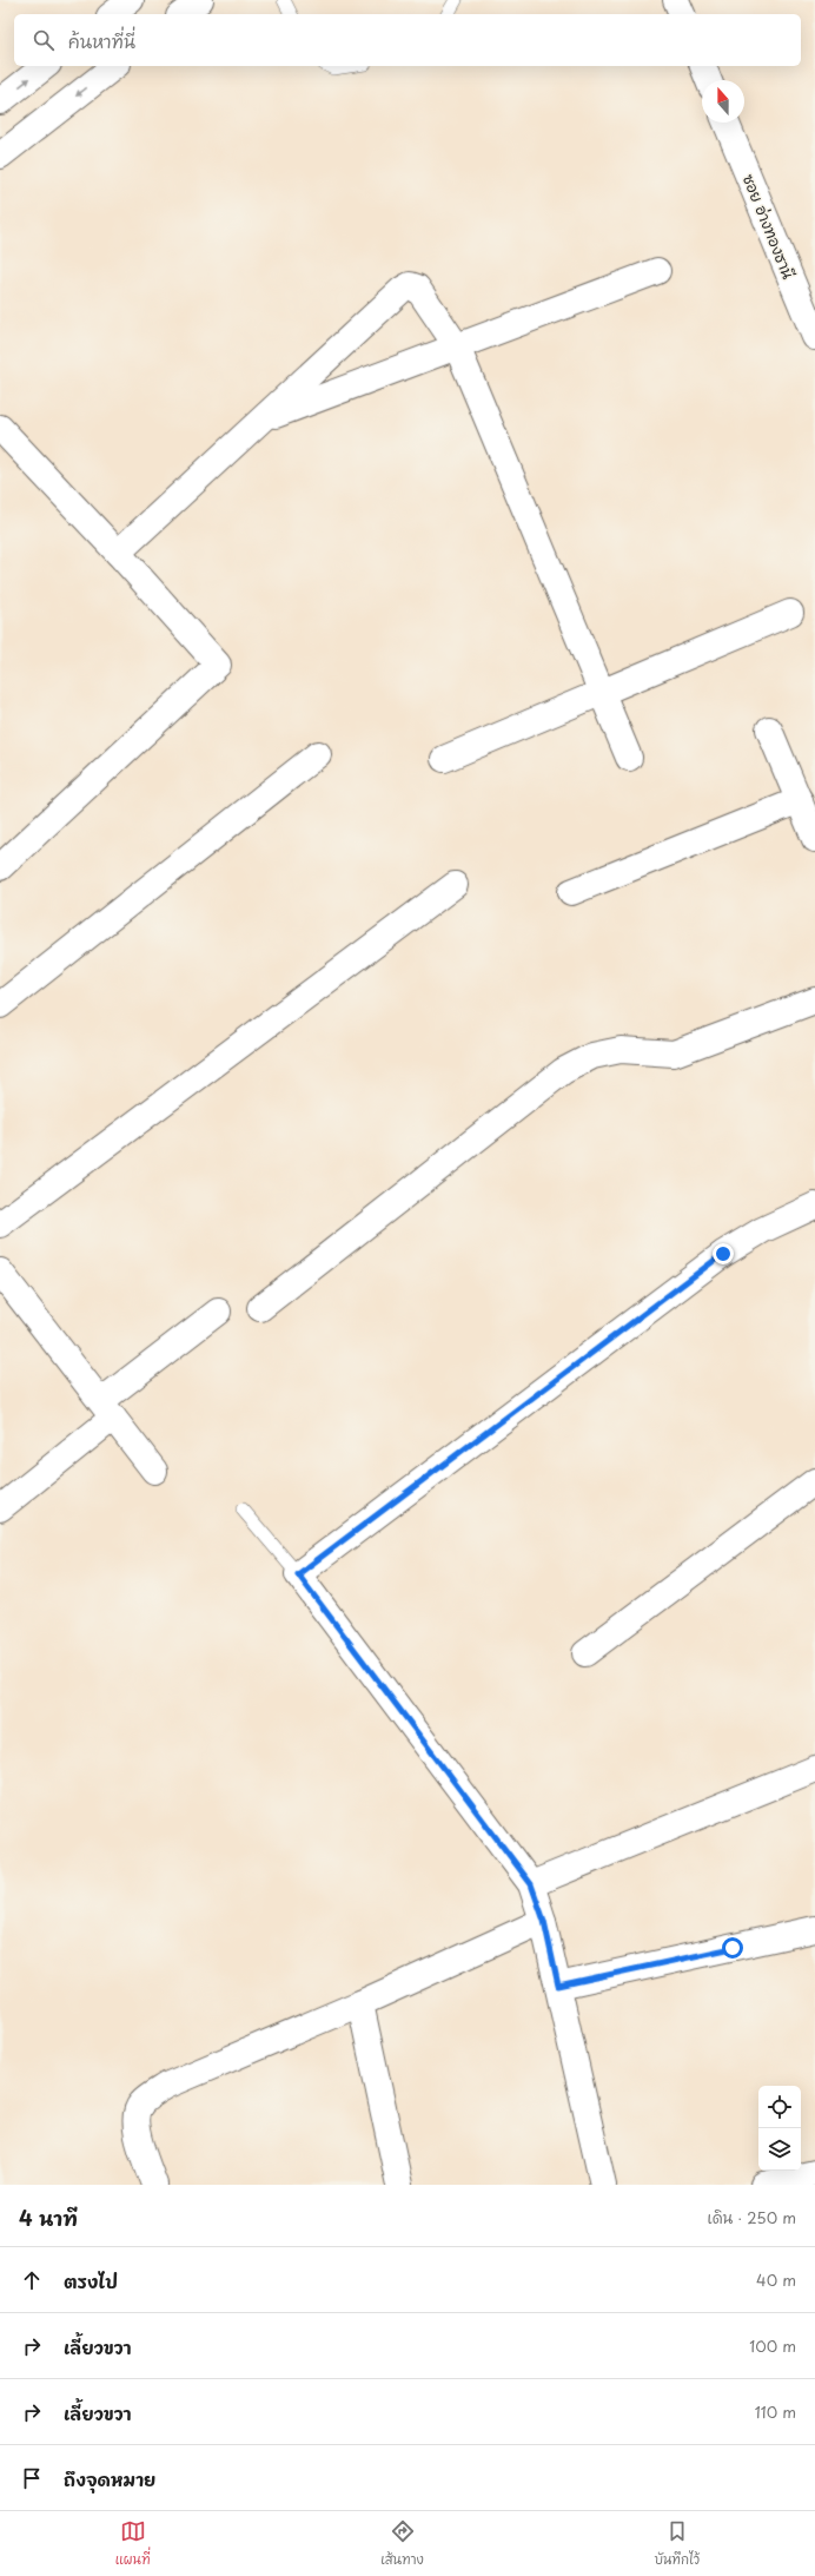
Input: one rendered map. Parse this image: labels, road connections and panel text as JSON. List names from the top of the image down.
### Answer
{
  "streets": {
    "street": ["ซอย อ่างทองธานี"]
  },
  "north": "top",
  "page": {
    "search": "ค้นหาที่นี่",
    "heading": ["4 นาที", "เดิน · 250 m"],
    "list": [
      ["ตรงไป", "40 m"],
      ["เลี้ยวขวา", "100 m"],
      ["เลี้ยวขวา", "110 m"],
      "ถึงจุดหมาย"
    ],
    "nav": ["แผนที่", "เส้นทาง", "บันทึกไว้"]
  }
}
